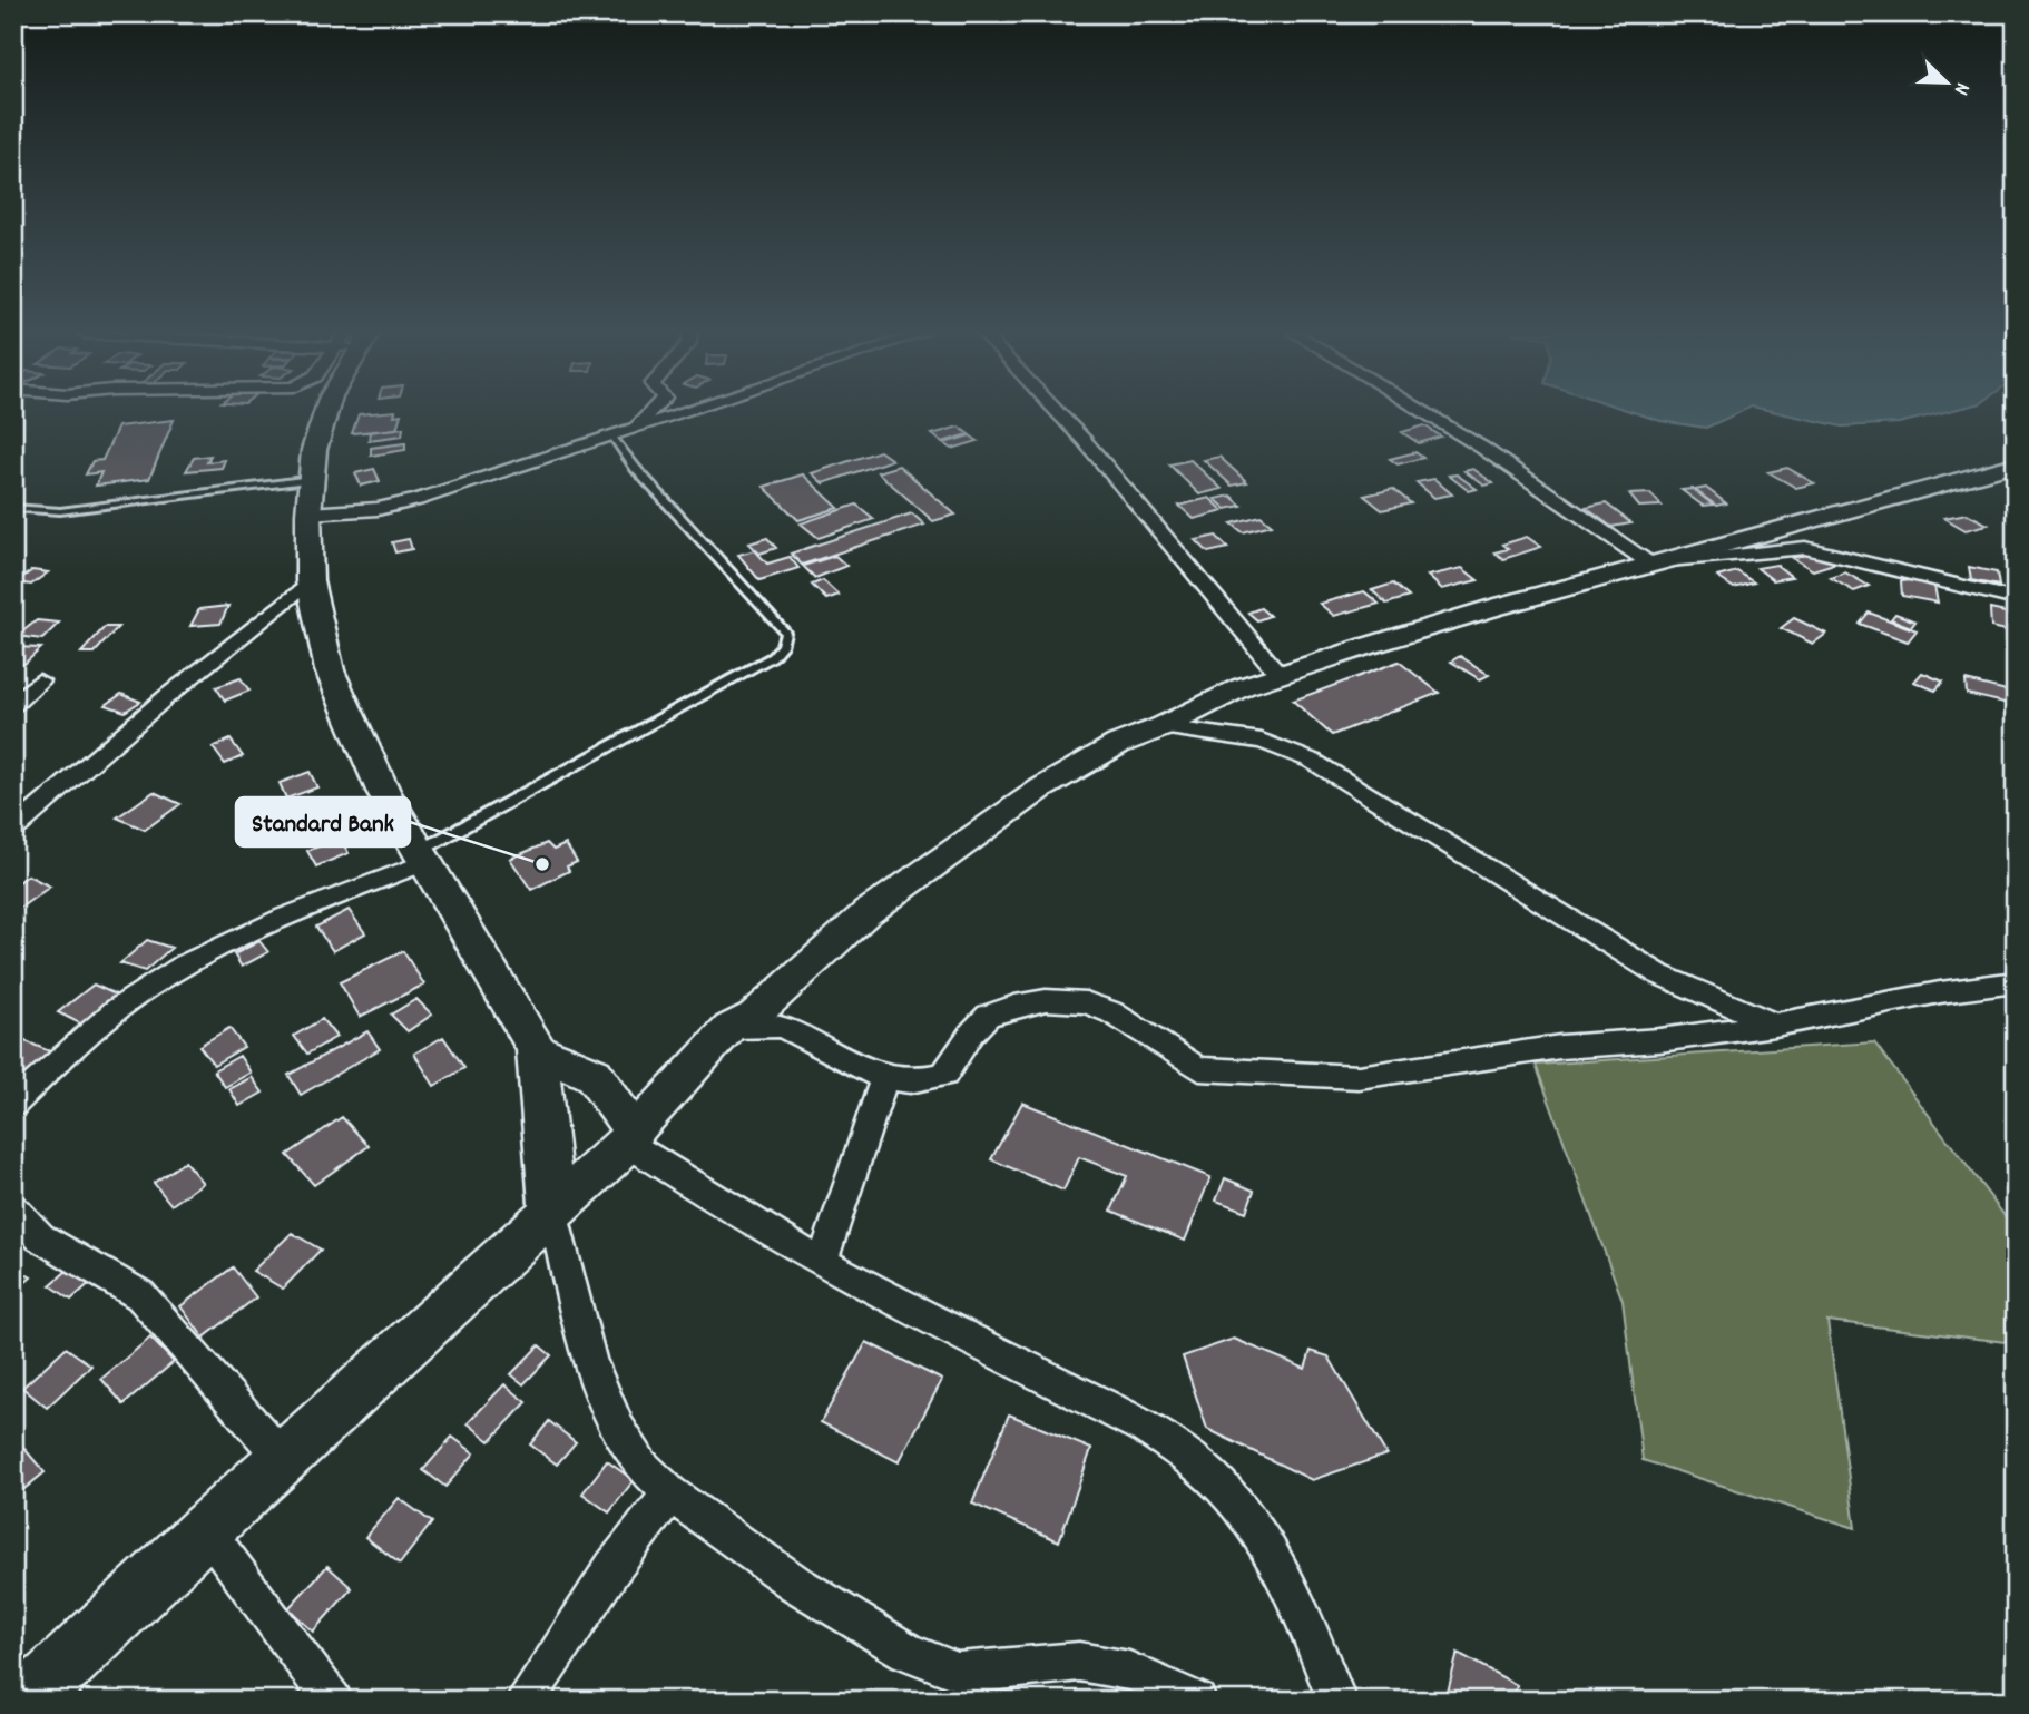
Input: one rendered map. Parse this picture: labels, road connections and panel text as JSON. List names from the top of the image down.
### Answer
{
  "places": ["Standard Bank"],
  "north": "bottom right"
}
